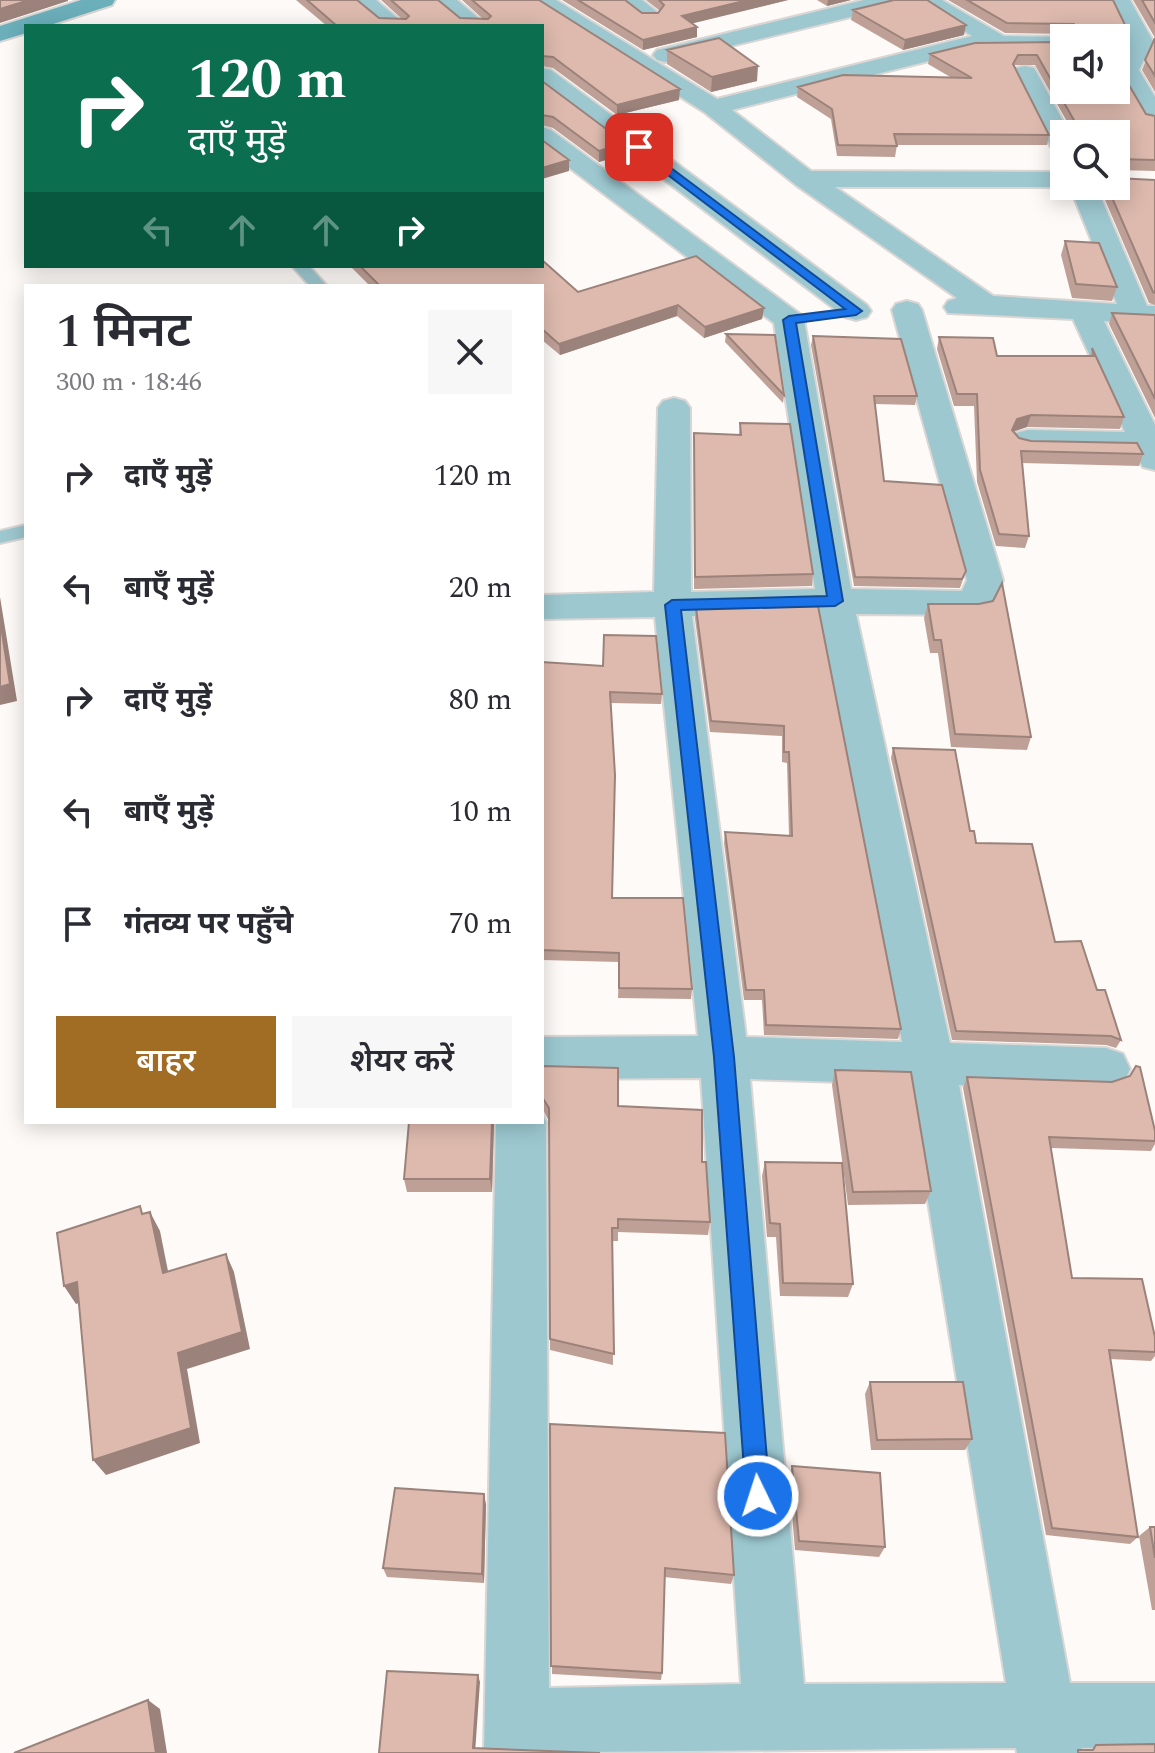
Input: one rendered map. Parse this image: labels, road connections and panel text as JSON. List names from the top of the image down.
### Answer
{
  "page": {
    "turn": ["120 m", "दाएँ मुड़ें"],
    "heading": ["1 मिनट", "300 m · 18:46"],
    "list": [
      {
        "name": "दाएँ मुड़ें",
        "value": "120 m"
      },
      {
        "name": "बाएँ मुड़ें",
        "value": "20 m"
      },
      {
        "name": "दाएँ मुड़ें",
        "value": "80 m"
      },
      {
        "name": "बाएँ मुड़ें",
        "value": "10 m"
      },
      {
        "name": "गंतव्य पर पहुँचे",
        "value": "70 m"
      }
    ],
    "buttons": ["बाहर", "शेयर करें"]
  }
}
